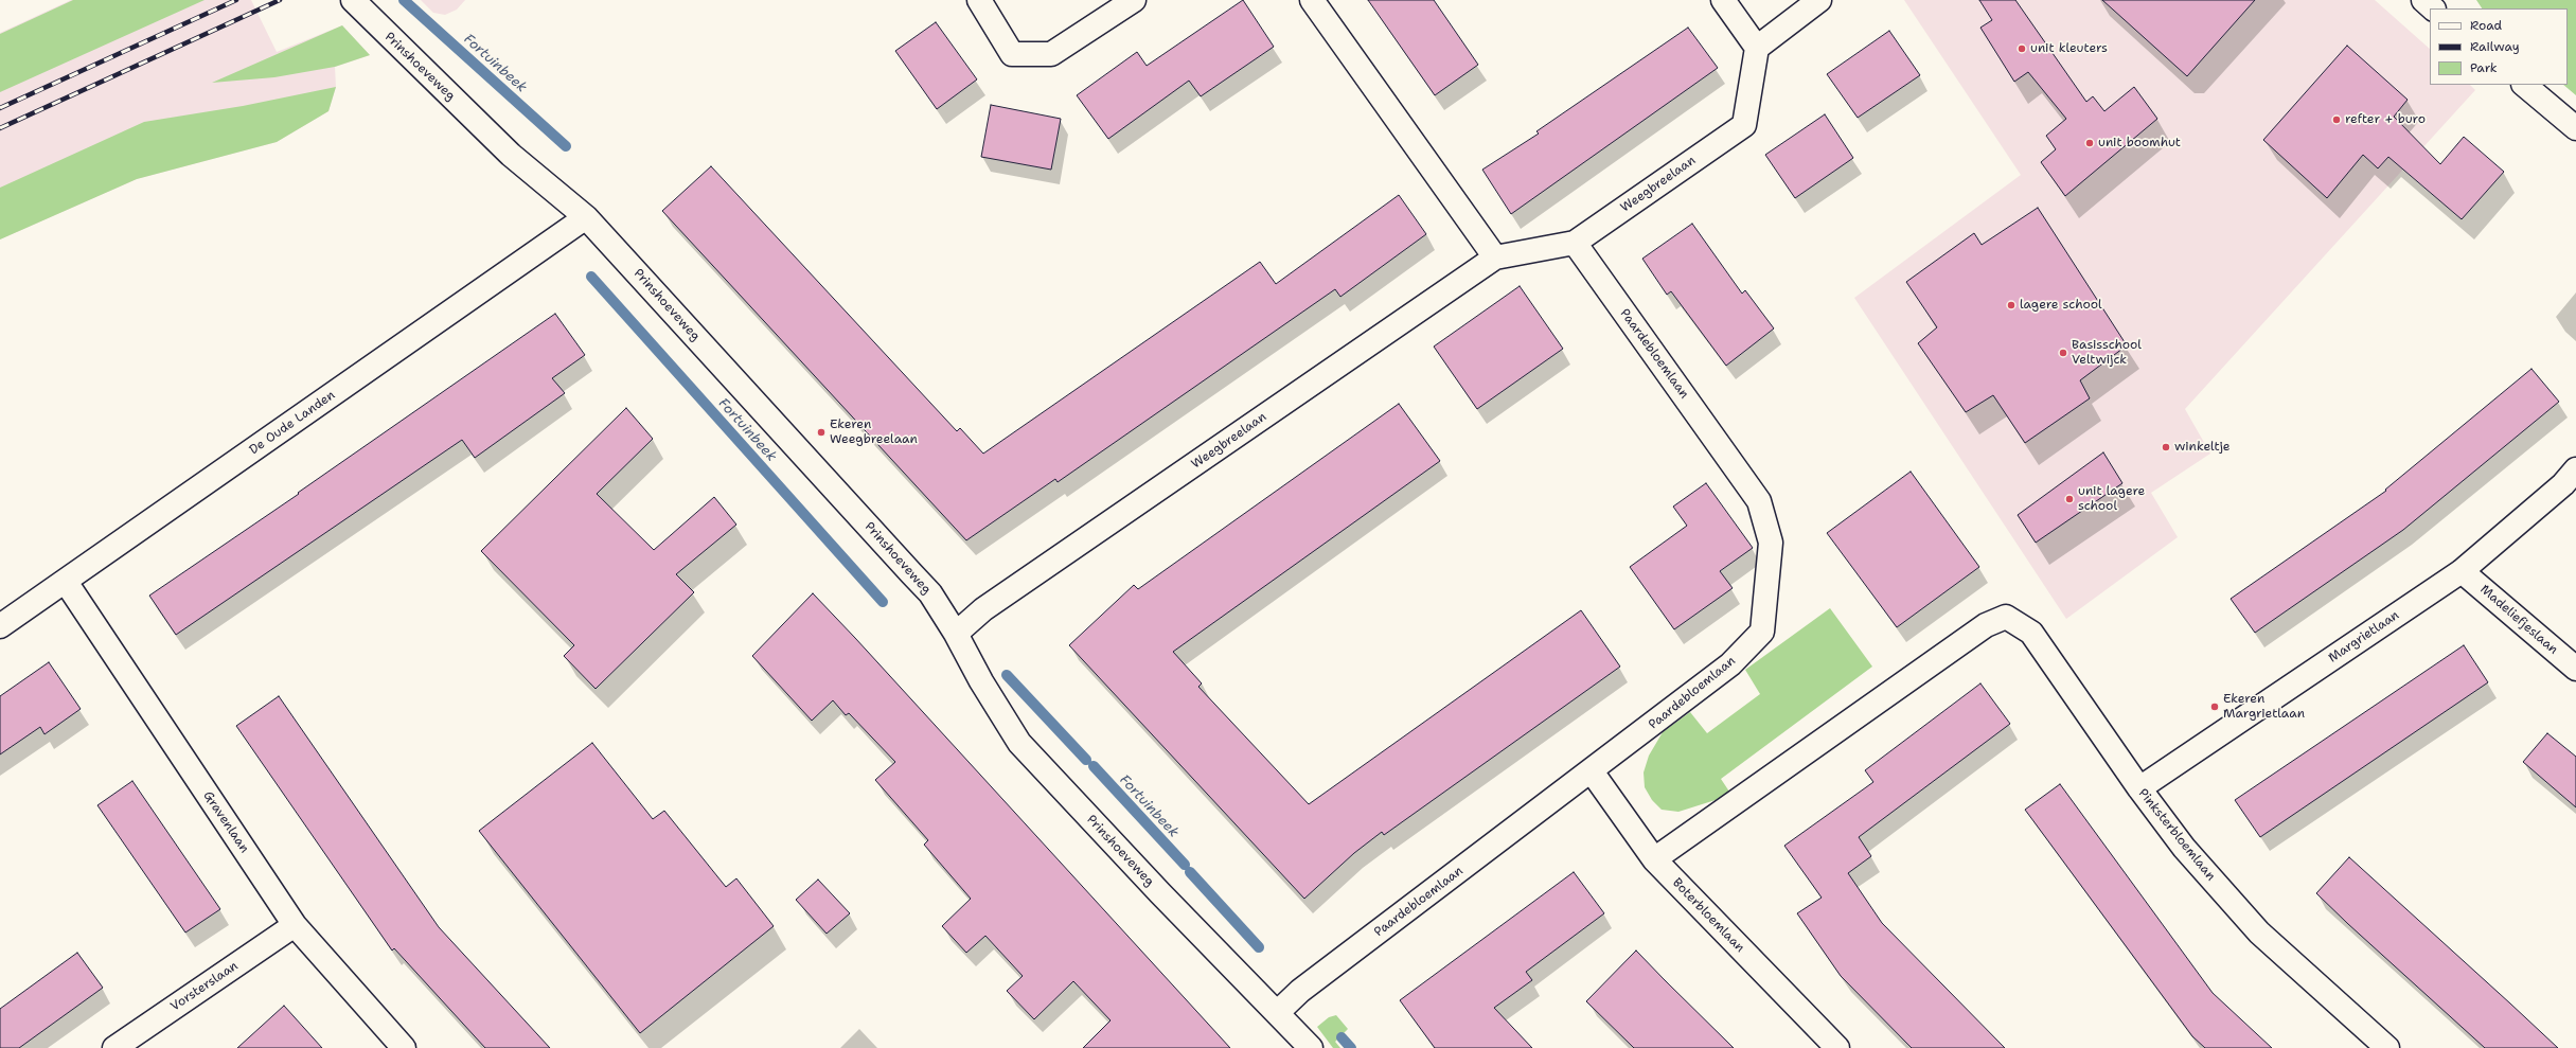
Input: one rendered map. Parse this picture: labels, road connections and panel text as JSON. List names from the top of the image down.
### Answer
{
  "streets": {
    "street": [
      "Prinshoeveweg",
      "Weegbreelaan",
      "Paardebloemlaan",
      "De Oude Landen",
      "Madeliefjeslaan",
      "Margrietlaan",
      "Gravenlaan",
      "Pinksterbloemlaan",
      "Boterbloemlaan",
      "Vorsterslaan"
    ]
  },
  "crossings": [
    ["Prinshoeveweg", "Weegbreelaan"],
    ["Prinshoeveweg", "Paardebloemlaan"],
    ["Prinshoeveweg", "De Oude Landen"],
    ["Weegbreelaan", "Paardebloemlaan"],
    ["Paardebloemlaan", "Boterbloemlaan"],
    ["De Oude Landen", "Gravenlaan"],
    ["Madeliefjeslaan", "Margrietlaan"],
    ["Margrietlaan", "Pinksterbloemlaan"],
    ["Gravenlaan", "Vorsterslaan"],
    ["Pinksterbloemlaan", "Boterbloemlaan"]
  ],
  "water": ["Fortuinbeek"],
  "places": [
    "unit kleuters",
    "refter + buro",
    "unit boomhut",
    "lagere school",
    "Basisschool Veltwijck",
    "Ekeren Weegbreelaan",
    "winkeltje",
    "unit lagere school",
    "Ekeren Margrietlaan"
  ],
  "legend": ["Road", "Railway", "Park"]
}
